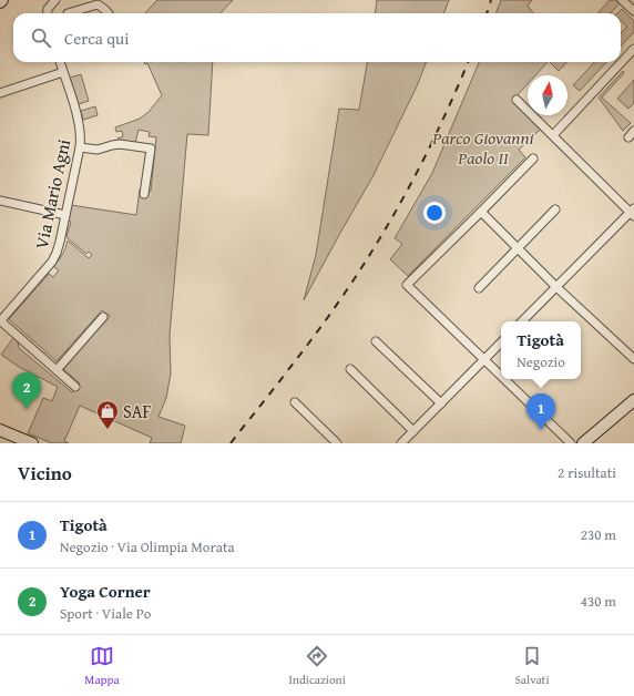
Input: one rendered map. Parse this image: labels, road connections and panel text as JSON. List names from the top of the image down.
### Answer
{
  "streets": {
    "street": ["Via Mario Agni"]
  },
  "parks": ["Parco Giovanni Paolo II"],
  "places": {
    "shop": ["SAF"]
  },
  "north": "top",
  "page": {
    "search": "Cerca qui",
    "popup": ["Tigotà", "Negozio"],
    "pins": ["2", "1"],
    "heading": ["Vicino", "2 risultati"],
    "list": [
      {
        "mark": "1",
        "name": "Tigotà",
        "note": "Negozio · Via Olimpia Morata",
        "value": "230 m"
      },
      {
        "mark": "2",
        "name": "Yoga Corner",
        "note": "Sport · Viale Po",
        "value": "430 m"
      }
    ],
    "nav": ["Mappa", "Indicazioni", "Salvati"]
  }
}
